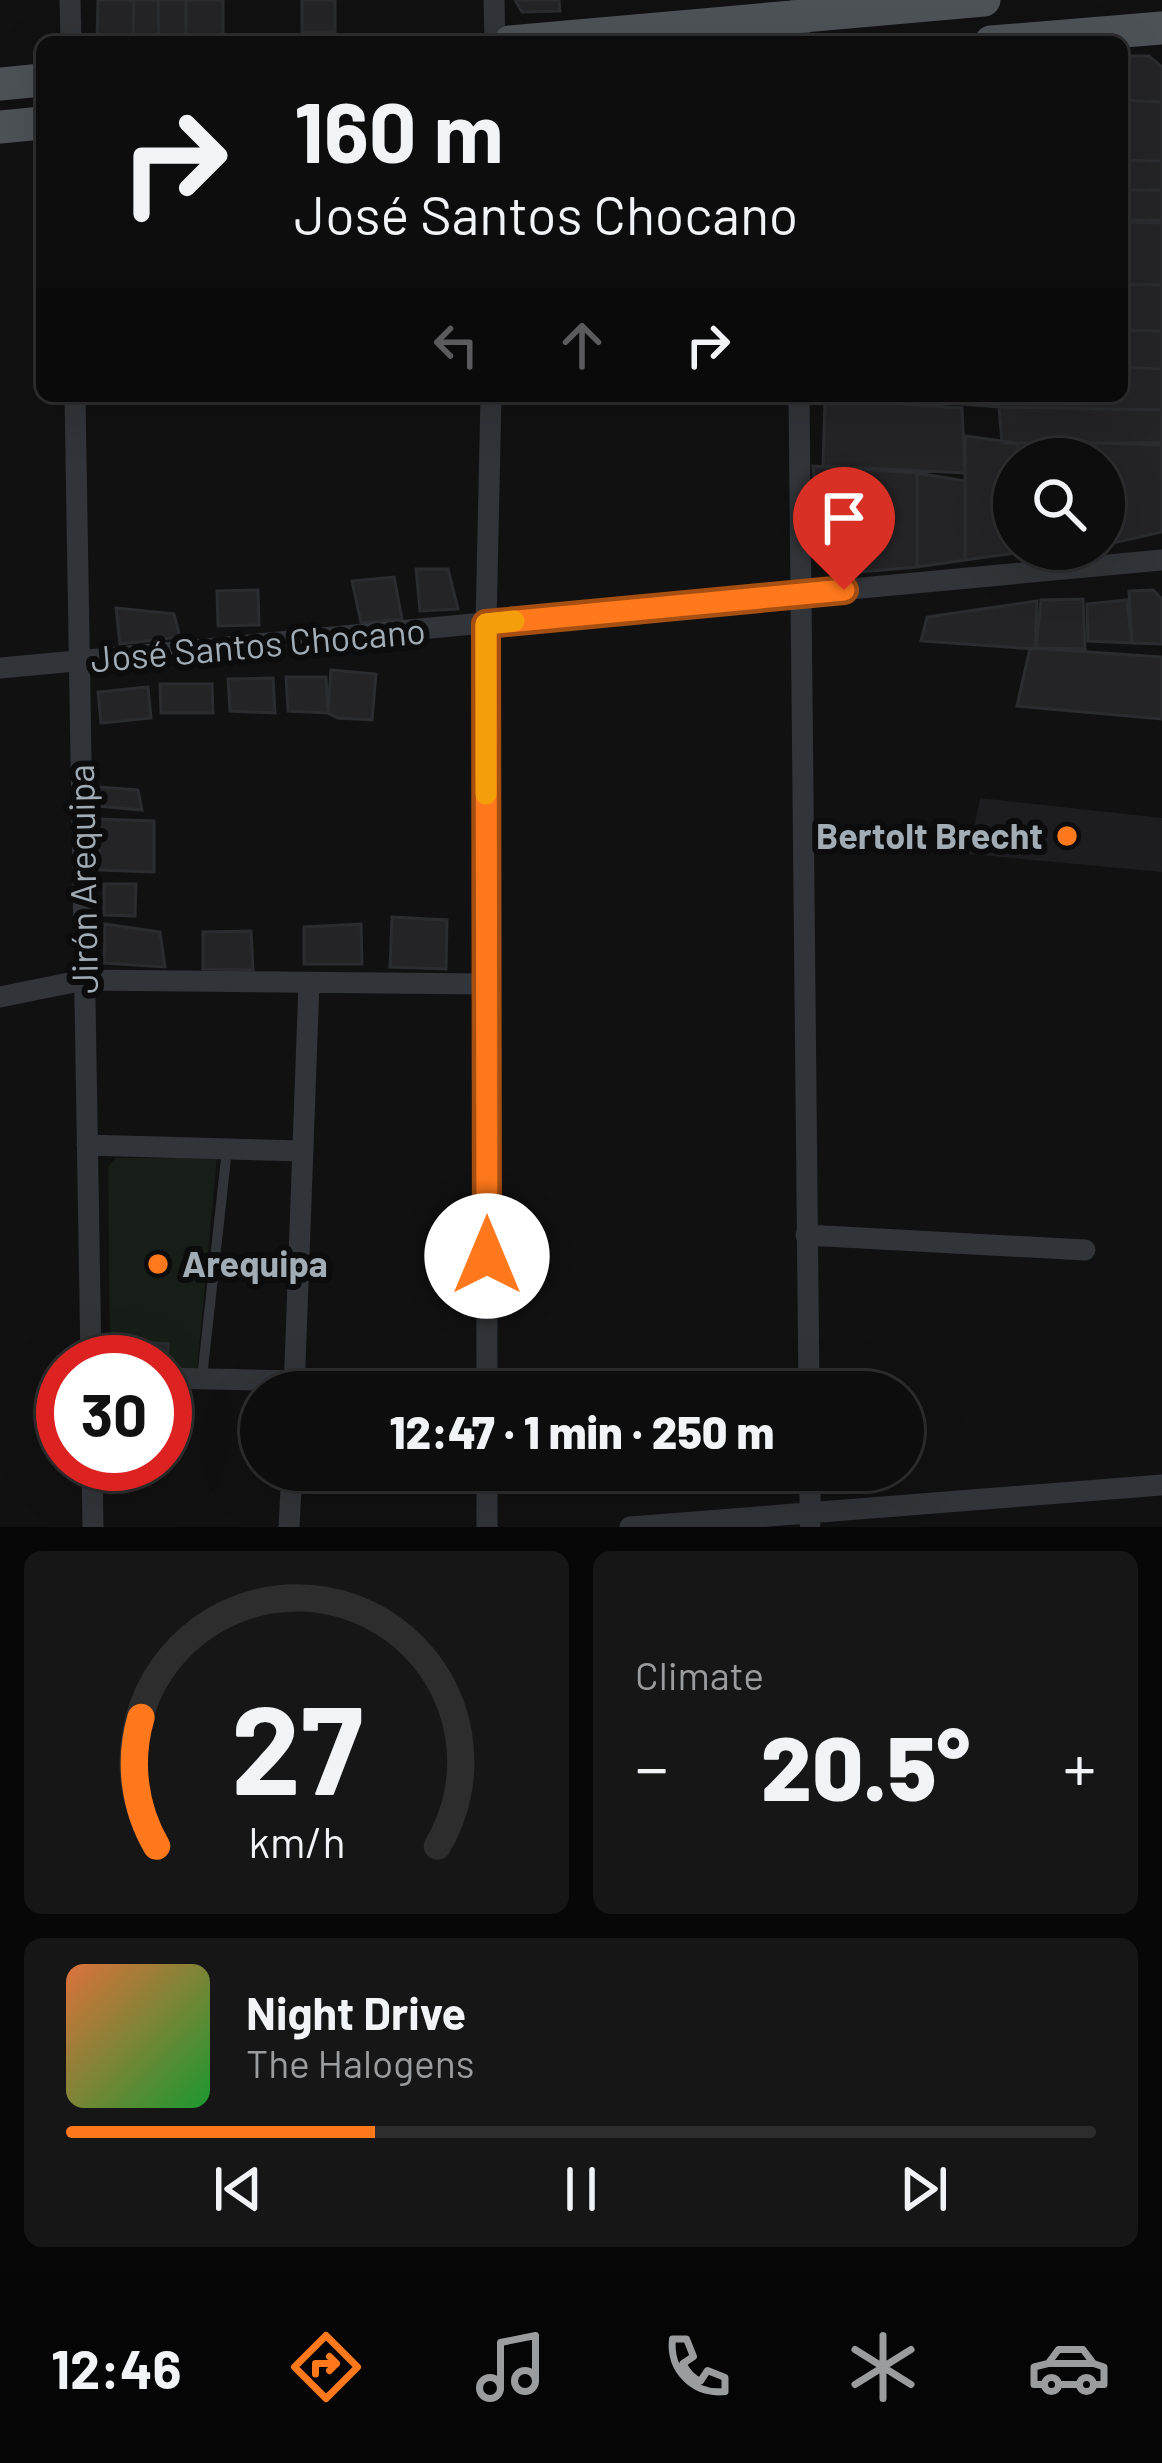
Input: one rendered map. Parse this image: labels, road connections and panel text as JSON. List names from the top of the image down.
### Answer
{
  "streets": {
    "street": ["José Santos Chocano", "Jirón Arequipa"]
  },
  "crossings": [
    ["José Santos Chocano", "Jirón Arequipa"]
  ],
  "places": ["Bertolt Brecht", "Arequipa"],
  "page": {
    "turn": ["160 m", "José Santos Chocano"],
    "limit": "30",
    "trip": "12:47 · 1 min · 250 m",
    "tile": "Climate",
    "heat": ["−", "20.5°", "+"],
    "song": ["Night Drive", "The Halogens"],
    "tabs": "12:46",
    "gauge": ["27", "km/h"]
  }
}
